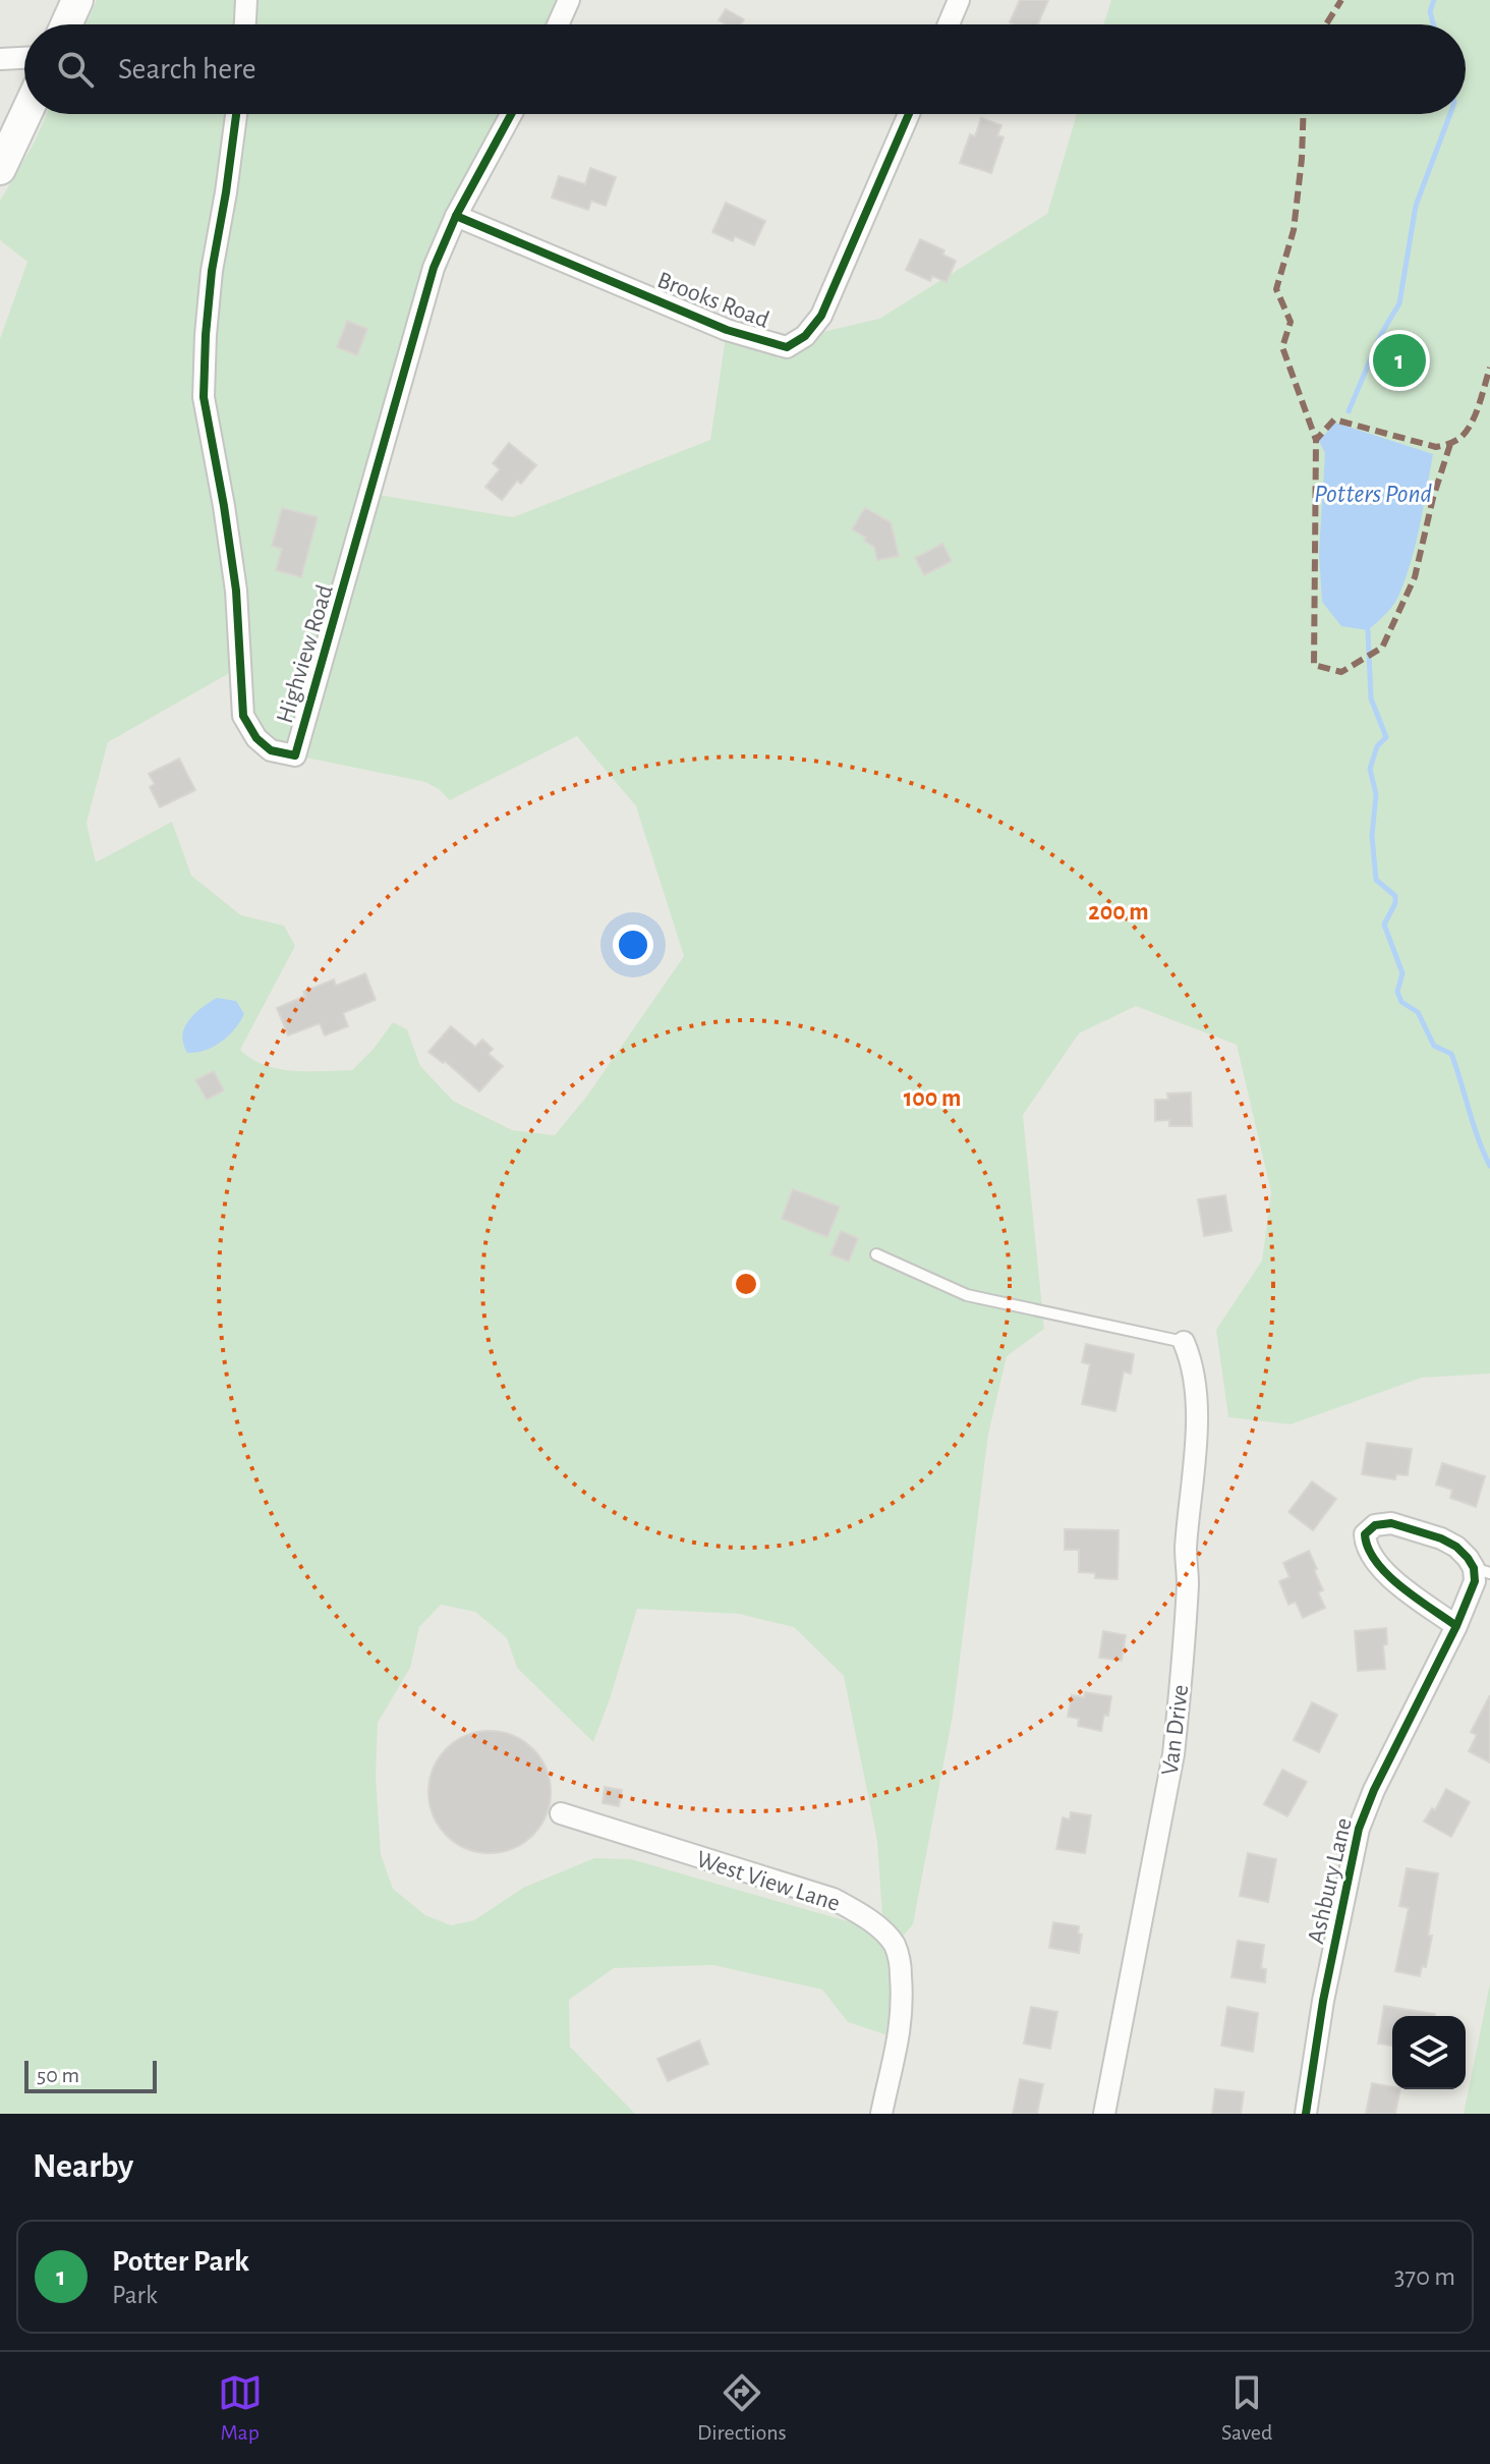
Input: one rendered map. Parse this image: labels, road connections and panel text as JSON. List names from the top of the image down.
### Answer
{
  "streets": {
    "street": [
      "Brooks Road",
      "Highview Road",
      "Van Drive",
      "West View Lane",
      "Ashbury Lane"
    ]
  },
  "crossings": [
    ["Brooks Road", "Highview Road"]
  ],
  "water": ["Potters Pond"],
  "scale_bar": "50 m",
  "page": {
    "search": "Search here",
    "pins": "1",
    "scale": "50 m",
    "heading": "Nearby",
    "list": [
      {
        "mark": "1",
        "name": "Potter Park",
        "note": "Park",
        "value": "370 m"
      }
    ],
    "nav": ["Map", "Directions", "Saved"]
  },
  "rings": ["200 m", "100 m"]
}
